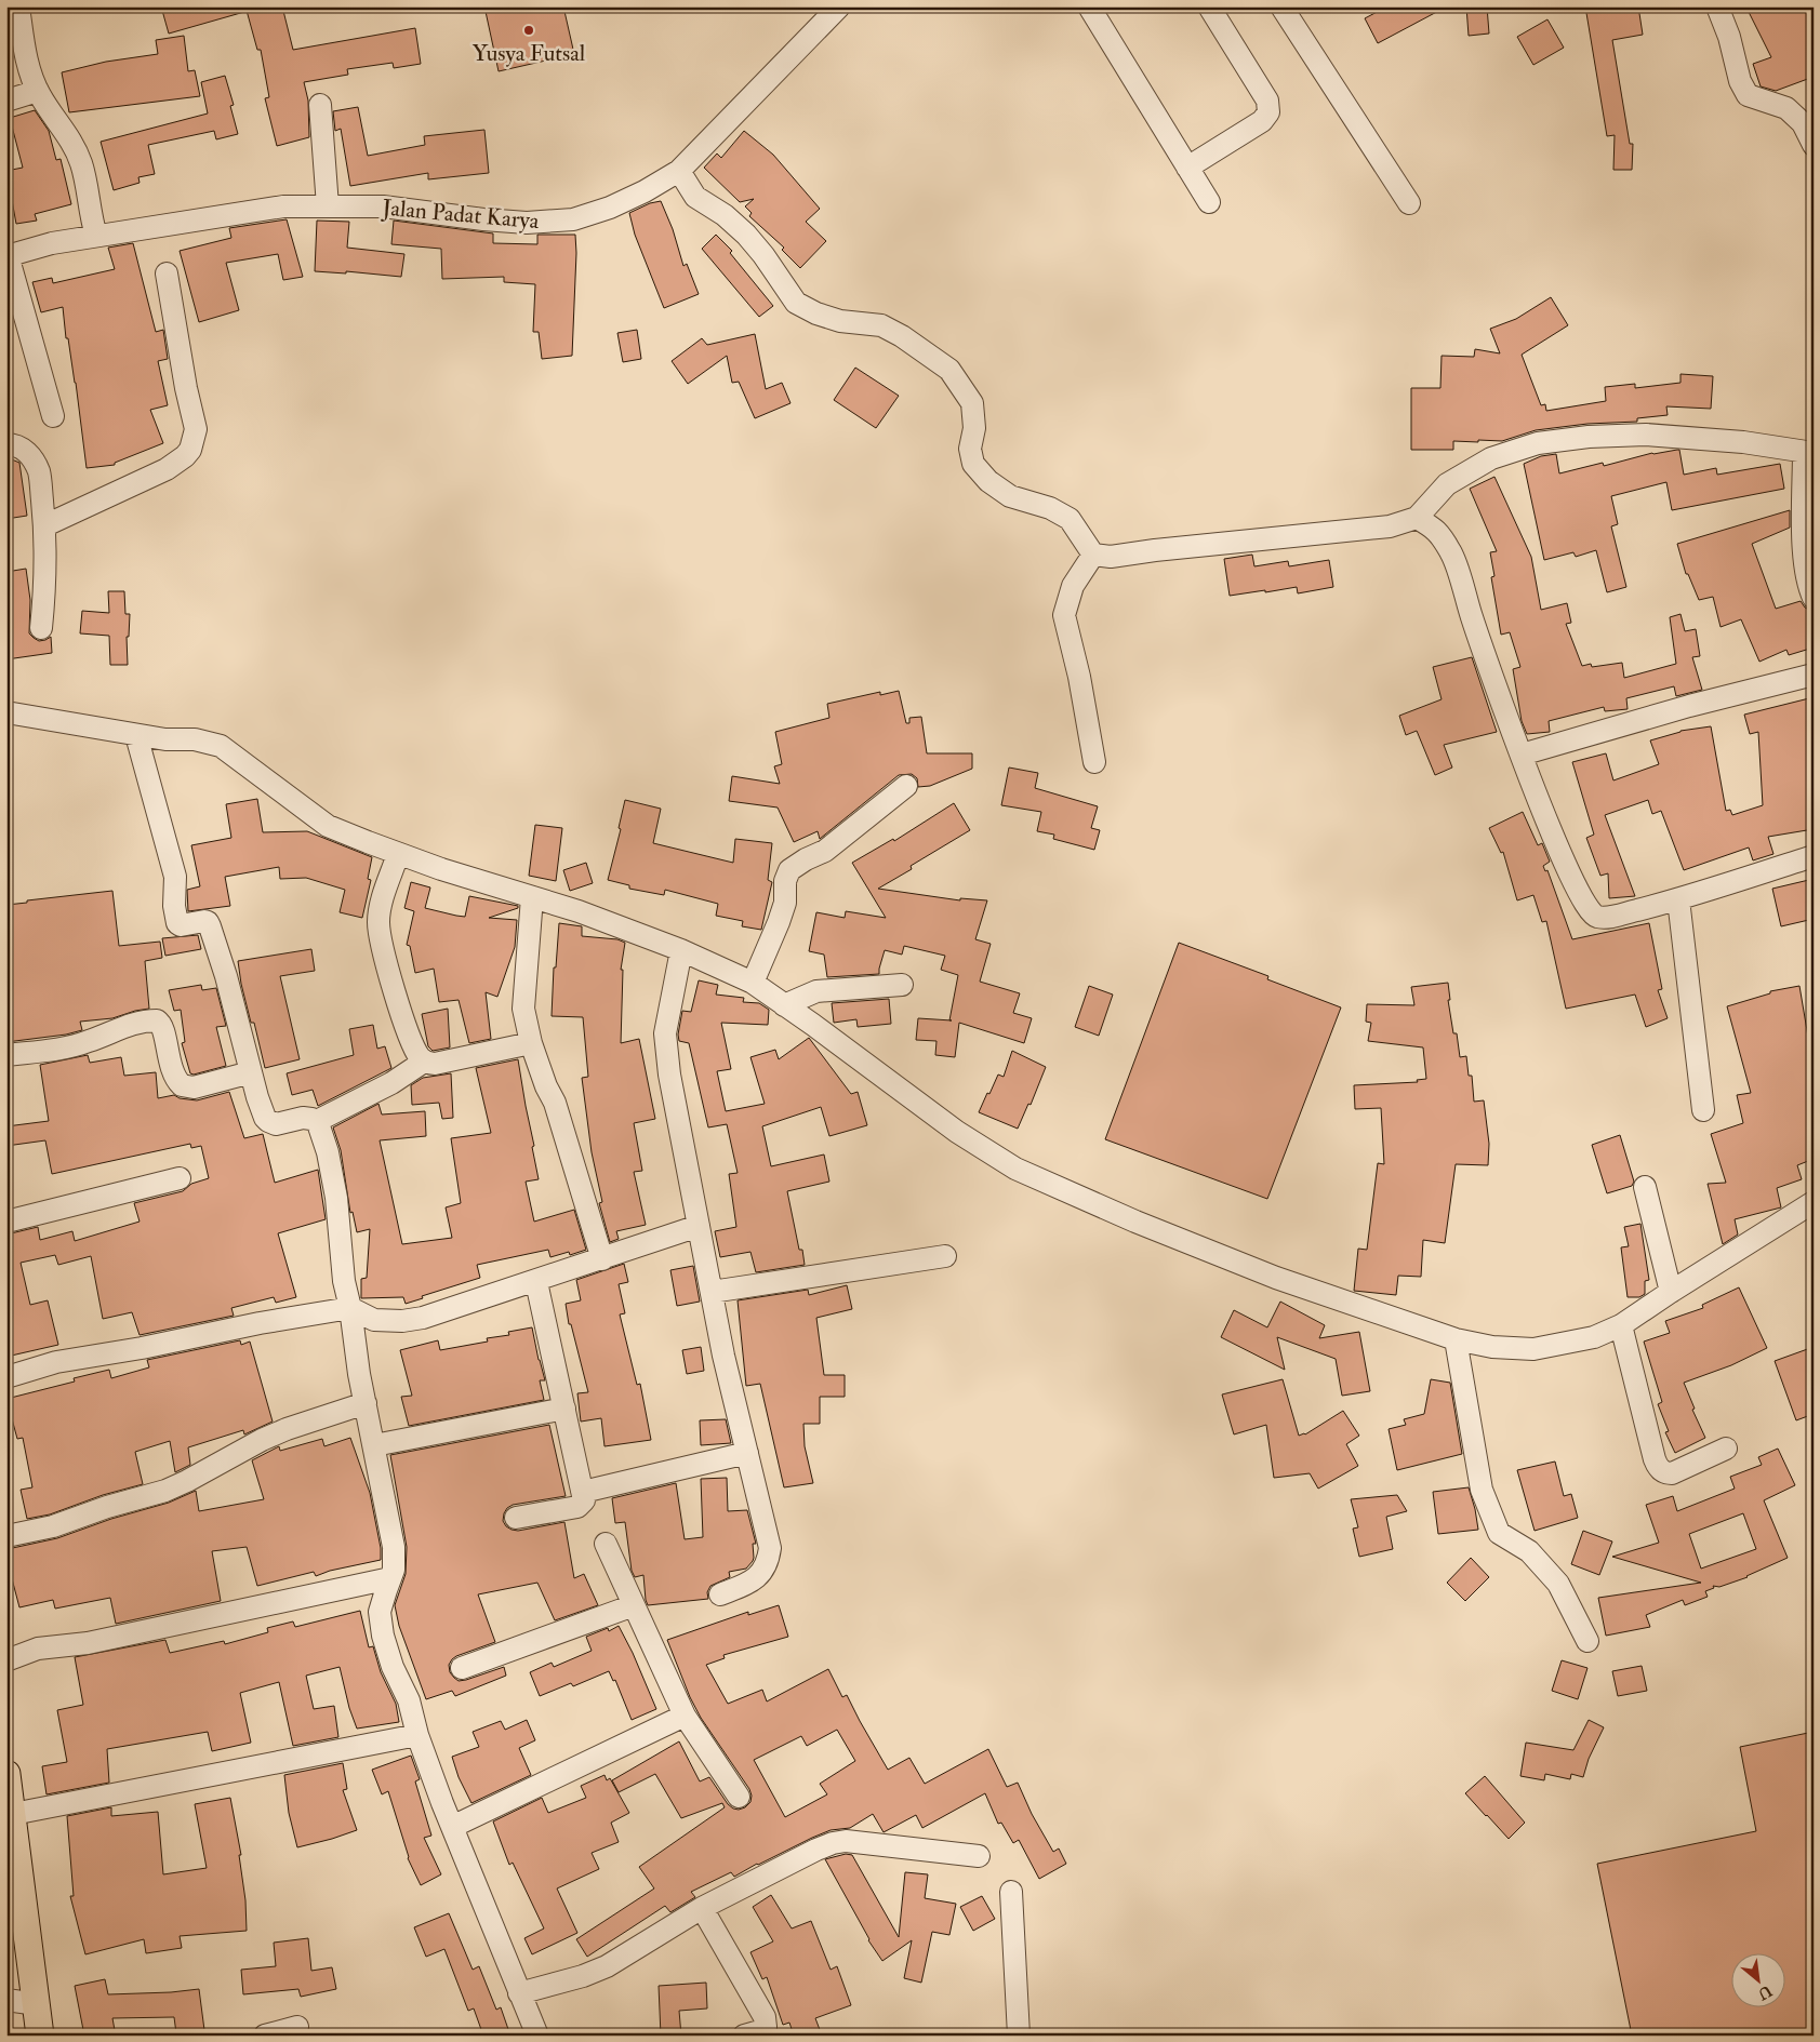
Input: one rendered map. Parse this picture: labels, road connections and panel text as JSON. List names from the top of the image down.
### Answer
{
  "streets": {
    "street": ["Jalan Padat Karya"]
  },
  "places": ["Yusya Futsal"],
  "north": "bottom right"
}
